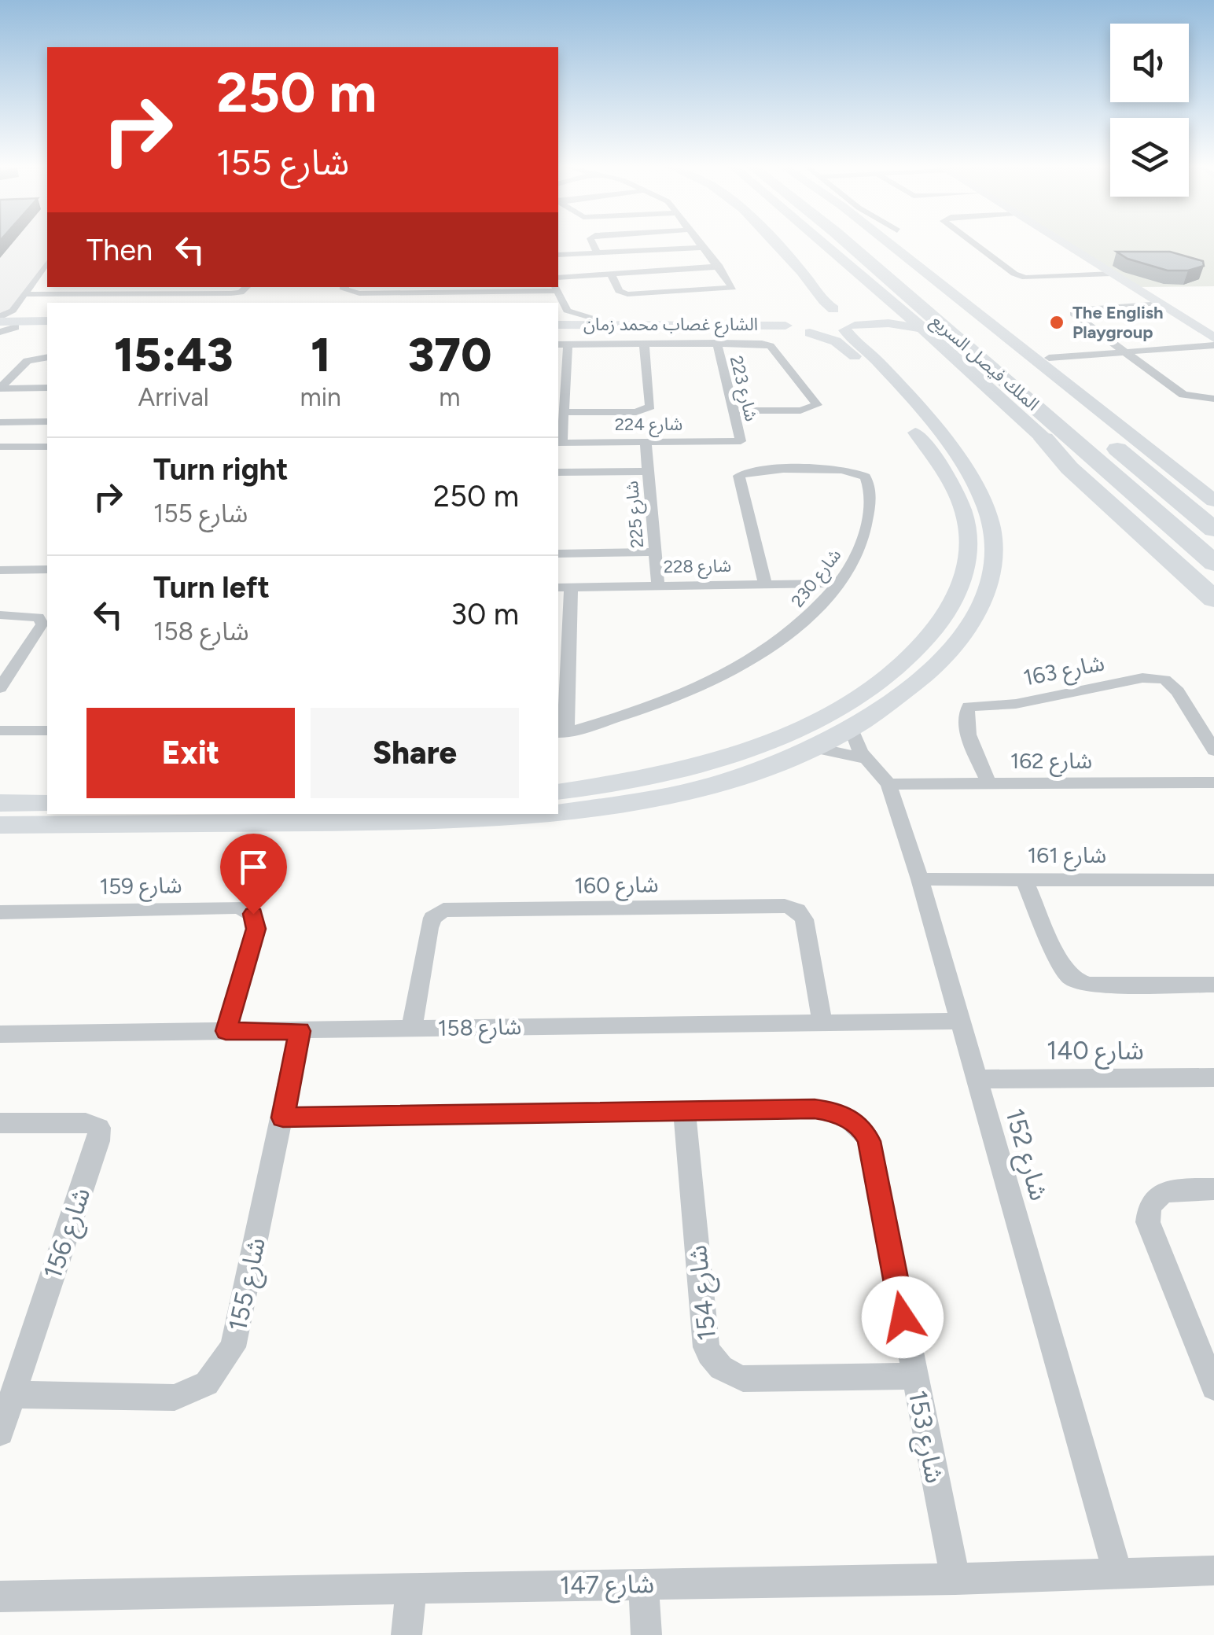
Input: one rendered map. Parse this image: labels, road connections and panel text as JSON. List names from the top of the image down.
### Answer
{
  "streets": {
    "highway": ["الملك فيصل السريع"],
    "street": [
      "الشارع غصاب محمد زمان",
      "شارع 223",
      "شارع 224",
      "شارع 225",
      "شارع 228",
      "شارع 230",
      "شارع 163",
      "شارع 162",
      "شارع 161",
      "شارع 160",
      "شارع 159",
      "شارع 158",
      "شارع 140",
      "شارع 152",
      "شارع 156",
      "شارع 155",
      "شارع 154",
      "شارع 153",
      "شارع 147"
    ]
  },
  "crossings": [
    ["شارع 223", "شارع 224"],
    ["شارع 224", "شارع 225"],
    ["شارع 225", "شارع 228"],
    ["شارع 228", "شارع 230"],
    ["شارع 163", "شارع 162"],
    ["شارع 162", "شارع 152"],
    ["شارع 161", "شارع 152"],
    ["شارع 160", "شارع 158"],
    ["شارع 159", "شارع 158"],
    ["شارع 158", "شارع 152"],
    ["شارع 158", "شارع 155"],
    ["شارع 140", "شارع 152"],
    ["شارع 152", "شارع 147"],
    ["شارع 156", "شارع 155"],
    ["شارع 155", "شارع 153"],
    ["شارع 154", "شارع 153"],
    ["شارع 153", "شارع 147"]
  ],
  "places": ["The English Playgroup"],
  "page": {
    "turn": ["250 m", "شارع 155"],
    "then": "Then",
    "eta": [
      "15:43",
      "Arrival",
      "1",
      "min",
      "370",
      "m"
    ],
    "list": [
      {
        "name": "Turn right",
        "note": "شارع 155",
        "value": "250 m"
      },
      {
        "name": "Turn left",
        "note": "شارع 158",
        "value": "30 m"
      }
    ],
    "buttons": ["Exit", "Share"]
  }
}
